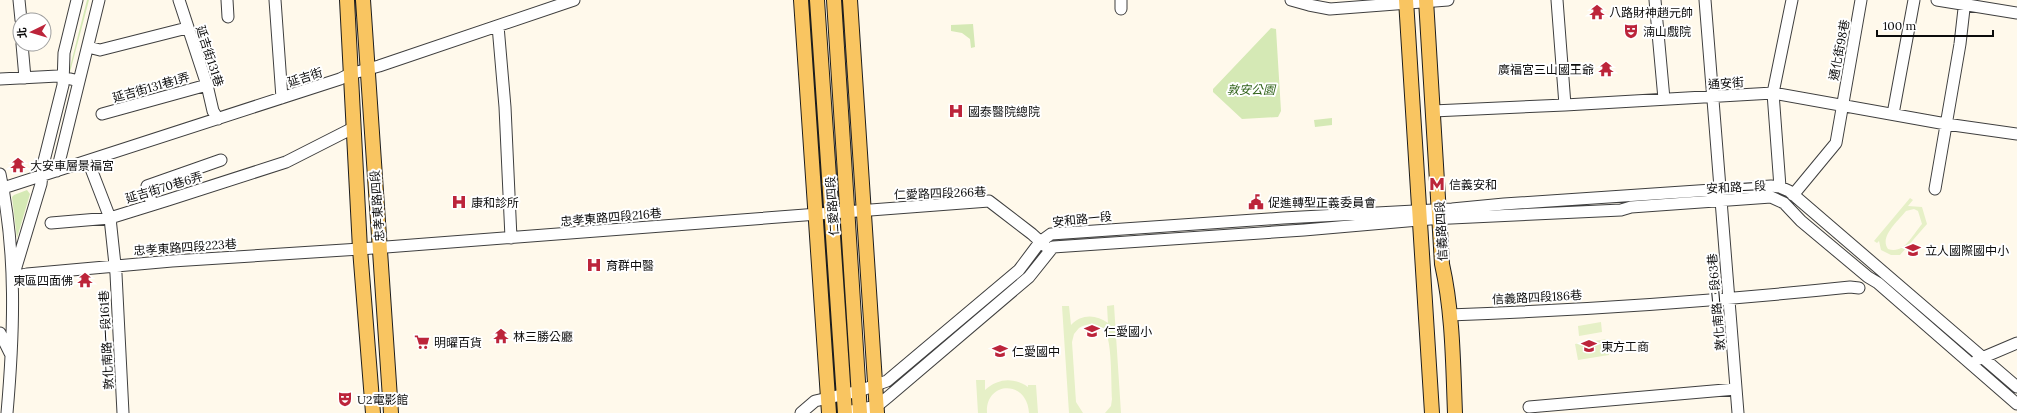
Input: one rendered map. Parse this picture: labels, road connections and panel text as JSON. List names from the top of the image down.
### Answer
{
  "streets": {
    "main road": ["忠孝東路四段", "仁愛路四段", "信義路四段"],
    "street": [
      "通化街98巷",
      "延吉街131巷",
      "延吉街",
      "通安街",
      "延吉街131巷1弄",
      "延吉街70巷6弄",
      "安和路二段",
      "仁愛路四段266巷",
      "忠孝東路四段216巷",
      "安和路一段",
      "忠孝東路四段223巷",
      "信義路四段186巷",
      "敦化南路二段63巷",
      "敦化南路一段161巷"
    ]
  },
  "crossings": [
    ["通化街98巷", "通安街"],
    ["通化街98巷", "安和路二段"],
    ["延吉街131巷", "延吉街"],
    ["延吉街131巷", "延吉街131巷1弄"],
    ["延吉街", "忠孝東路四段"],
    ["延吉街", "敦化南路一段161巷"],
    ["通安街", "信義路四段"],
    ["通安街", "敦化南路二段63巷"],
    ["延吉街70巷6弄", "忠孝東路四段"],
    ["延吉街70巷6弄", "敦化南路一段161巷"],
    ["安和路二段", "安和路一段"],
    ["安和路二段", "信義路四段"],
    ["安和路二段", "敦化南路二段63巷"],
    ["仁愛路四段266巷", "忠孝東路四段216巷"],
    ["仁愛路四段266巷", "安和路一段"],
    ["忠孝東路四段", "忠孝東路四段216巷"],
    ["忠孝東路四段", "忠孝東路四段223巷"],
    ["仁愛路四段", "忠孝東路四段216巷"],
    ["仁愛路四段", "安和路一段"],
    ["忠孝東路四段216巷", "忠孝東路四段223巷"],
    ["安和路一段", "信義路四段"],
    ["信義路四段", "信義路四段186巷"],
    ["忠孝東路四段223巷", "敦化南路一段161巷"],
    ["信義路四段186巷", "敦化南路二段63巷"]
  ],
  "parks": ["敦安公園"],
  "places": {
    "temple": [
      "八路財神趙元帥",
      "廣福宮三山國王爺",
      "大安車層景福宮",
      "東區四面佛",
      "林三勝公廳"
    ],
    "theatre": ["湳山戲院", "U2電影館"],
    "hospital": ["國泰醫院總院", "康和診所", "育群中醫"],
    "metro station": ["信義安和"],
    "public building": ["促進轉型正義委員會"],
    "school or university": [
      "立人國際國中小",
      "仁愛國小",
      "東方工商",
      "仁愛國中"
    ],
    "supermarket": ["明曜百貨"]
  },
  "scale_bar": "100 m",
  "north": "left"
}
